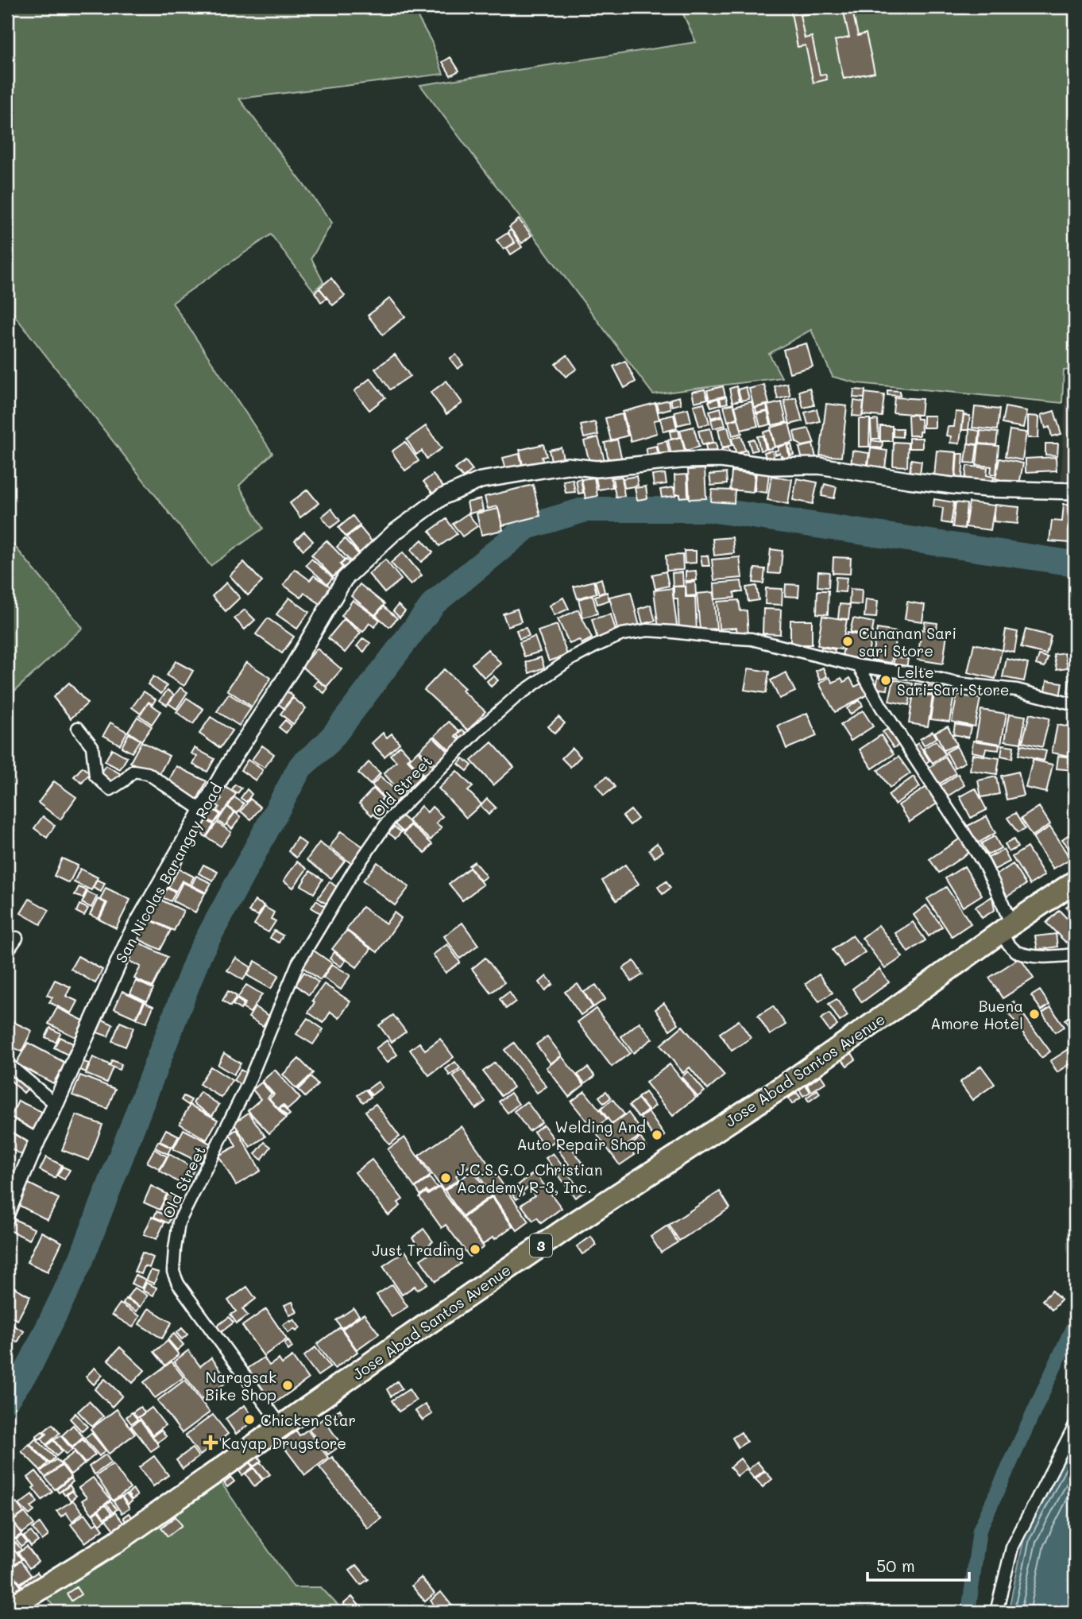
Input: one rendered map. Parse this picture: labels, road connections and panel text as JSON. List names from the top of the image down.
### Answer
{
  "streets": {
    "highway": ["Jose Abad Santos Avenue", "3"],
    "street": ["Old Street", "San Nicolas Barangay Road"]
  },
  "crossings": [
    ["Old Street", "Jose Abad Santos Avenue"]
  ],
  "places": {
    "other": [
      "Cunanan Sari sari Store",
      "Lelte Sari-Sari Store",
      "Buena Amore Hotel",
      "Welding And Auto Repair Shop",
      "J.C.S.G.O. Christian Academy R-3, Inc.",
      "Just Trading",
      "Naragsak Bike Shop",
      "Chicken Star"
    ],
    "health": ["Kayap Drugstore"]
  },
  "scale_bar": "50 m"
}
